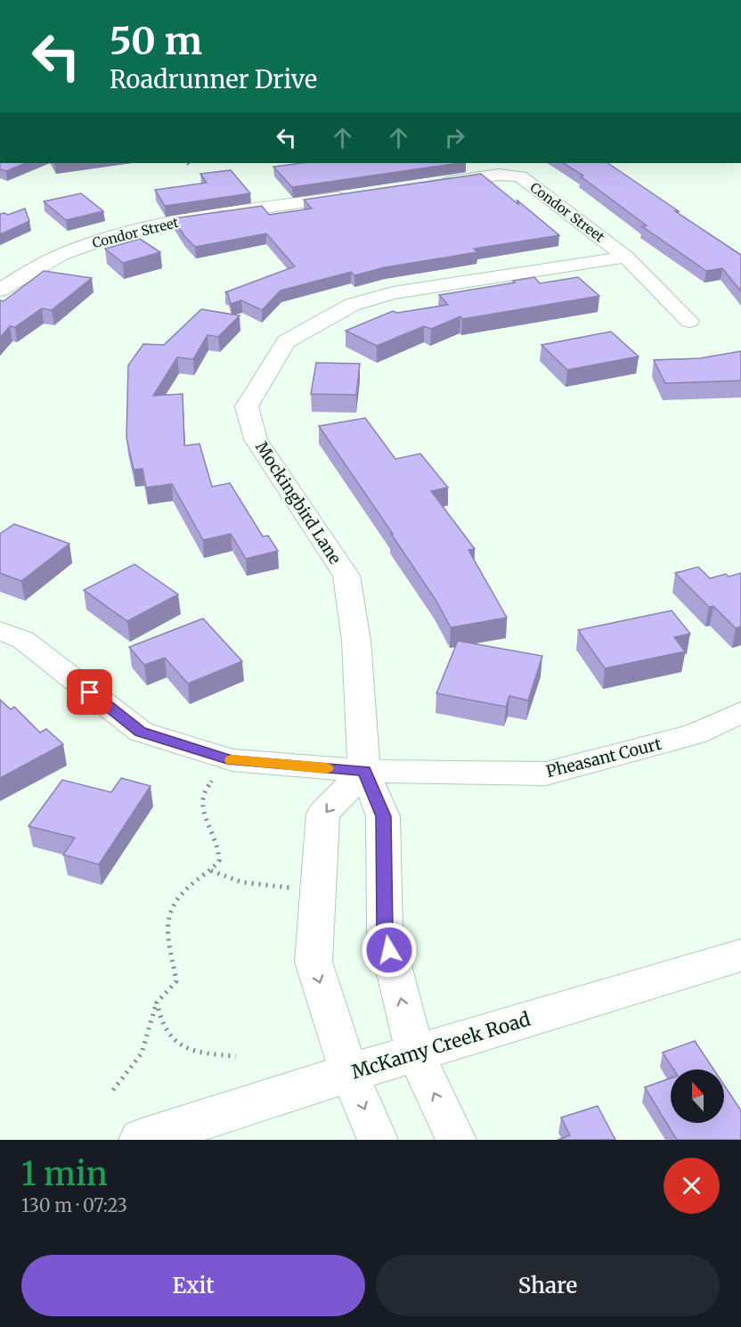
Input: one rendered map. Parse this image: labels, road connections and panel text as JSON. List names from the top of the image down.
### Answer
{
  "streets": {
    "street": [
      "Condor Street",
      "Mockingbird Lane",
      "Pheasant Court",
      "McKamy Creek Road"
    ]
  },
  "crossings": [
    ["Condor Street", "Mockingbird Lane"],
    ["Mockingbird Lane", "Pheasant Court"],
    ["Mockingbird Lane", "McKamy Creek Road"]
  ],
  "north": "top",
  "page": {
    "turn": ["50 m", "Roadrunner Drive"],
    "heading": ["1 min", "130 m · 07:23"],
    "buttons": ["Exit", "Share"]
  }
}
